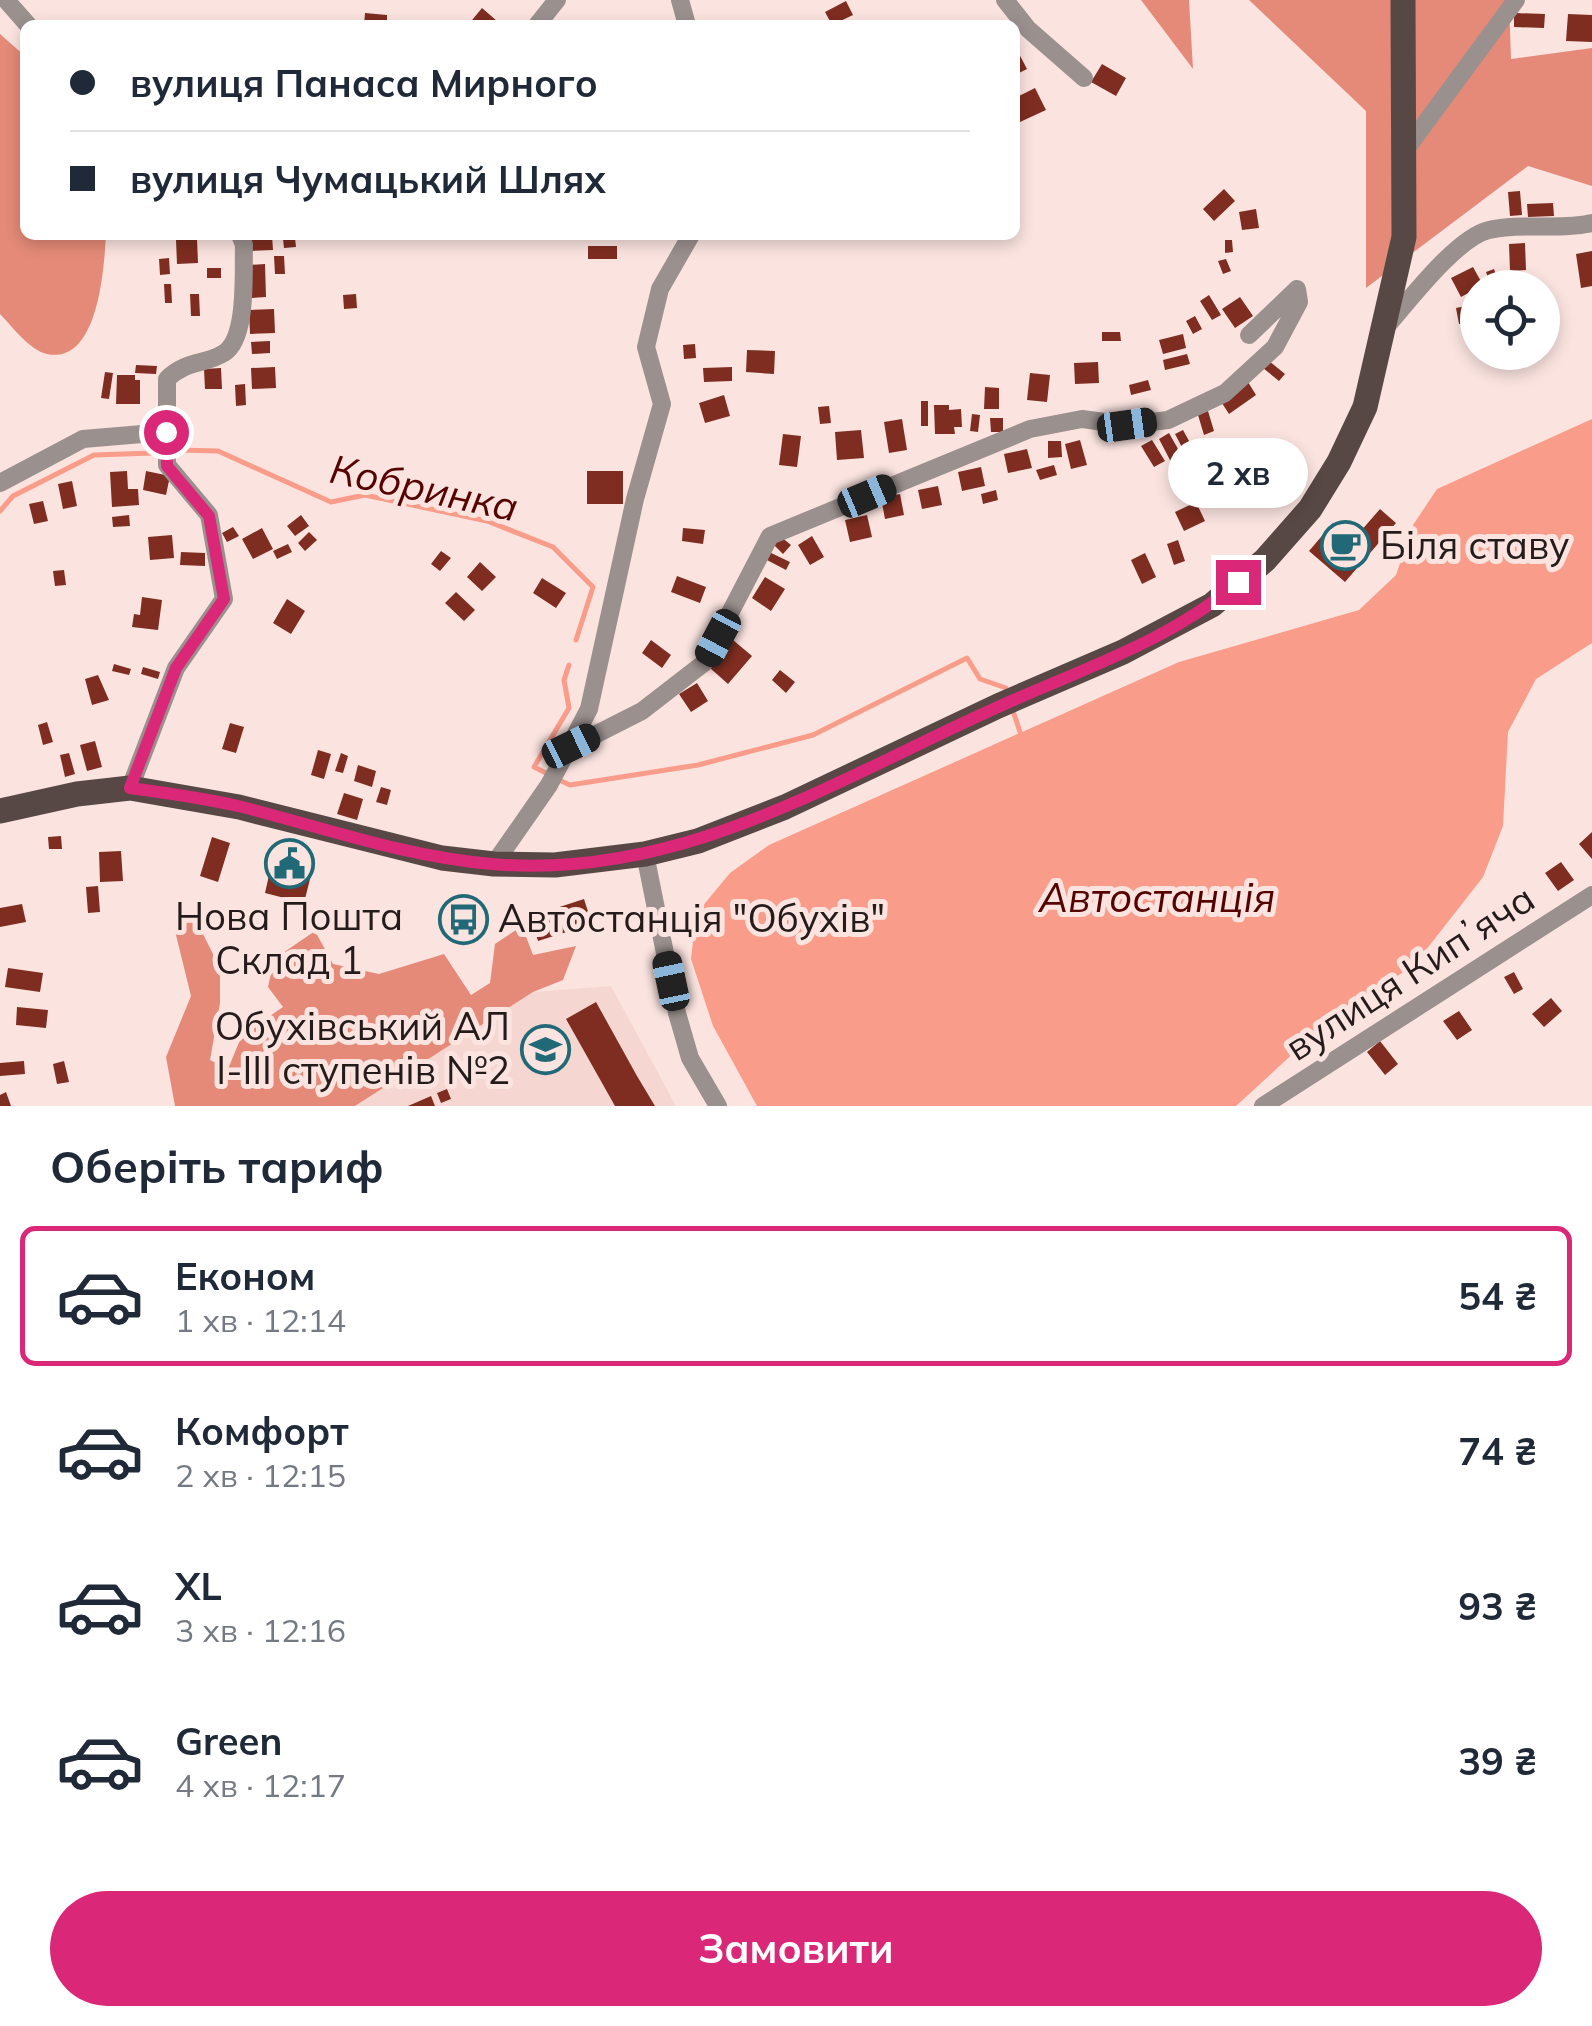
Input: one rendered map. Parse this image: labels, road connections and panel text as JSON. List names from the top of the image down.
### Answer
{
  "streets": {
    "street": ["вулиця Кипʼяча"]
  },
  "water": ["Кобринка", "Автостанція"],
  "places": {
    "cafe": ["Біля ставу"],
    "public building": ["Нова Пошта Склад 1"],
    "bus stop": ["Автостанція \"Обухів\""],
    "school or university": ["Обухівський АЛ І-ІІІ ступенів №2"]
  },
  "page": {
    "banner": ["вулиця Панаса Мирного", "вулиця Чумацький Шлях"],
    "bubble": "2 хв",
    "heading": "Оберіть тариф",
    "list": [
      {
        "name": "Економ",
        "note": "1 хв · 12:14",
        "value": "54 ₴"
      },
      {
        "name": "Комфорт",
        "note": "2 хв · 12:15",
        "value": "74 ₴"
      },
      {
        "name": "XL",
        "note": "3 хв · 12:16",
        "value": "93 ₴"
      },
      {
        "name": "Green",
        "note": "4 хв · 12:17",
        "value": "39 ₴"
      }
    ],
    "buttons": "Замовити"
  }
}
